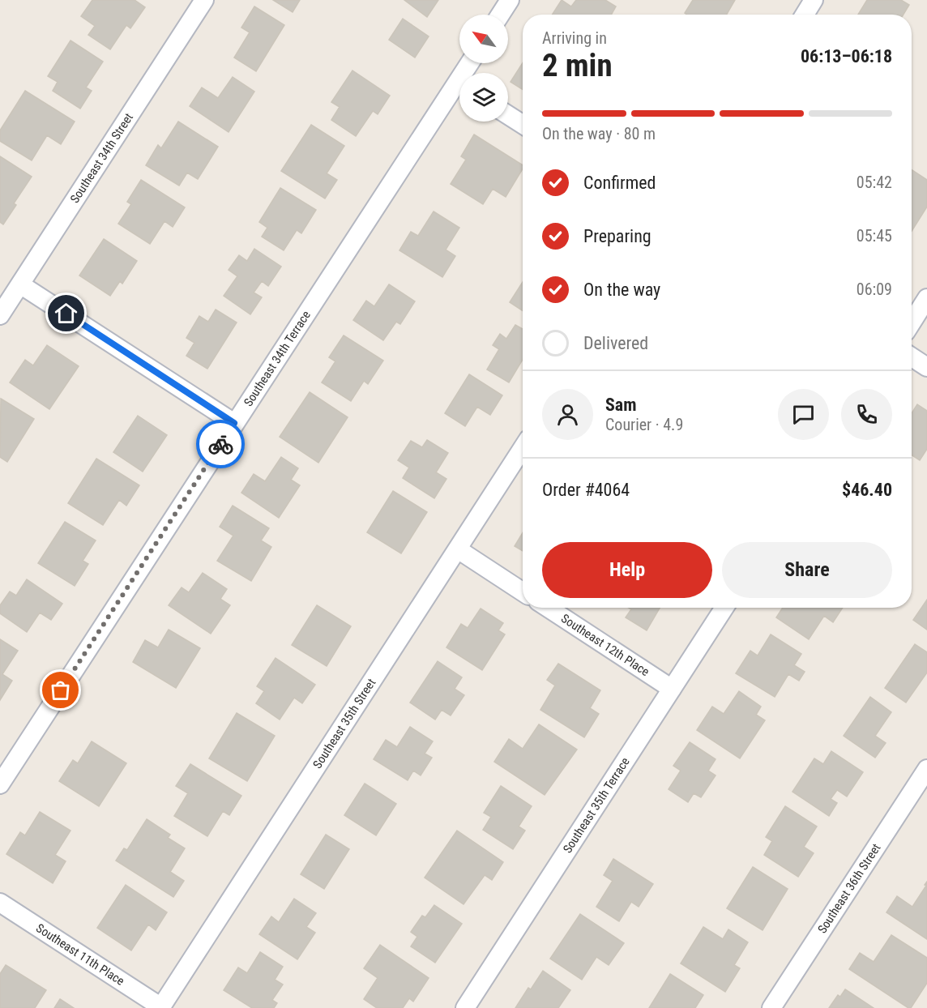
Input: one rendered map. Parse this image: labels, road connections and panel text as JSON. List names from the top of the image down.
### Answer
{
  "streets": {
    "street": [
      "Southeast 34th Street",
      "Southeast 34th Terrace",
      "Southeast 12th Place",
      "Southeast 35th Street",
      "Southeast 35th Terrace",
      "Southeast 36th Street",
      "Southeast 11th Place"
    ]
  },
  "crossings": [
    ["Southeast 12th Place", "Southeast 35th Terrace"],
    ["Southeast 35th Street", "Southeast 11th Place"]
  ],
  "north": "top left",
  "page": {
    "heading": ["2 min", "Arriving in", "06:13–06:18"],
    "panel": [
      "Sam",
      "Courier · 4.9",
      "Order #4064",
      "$46.40"
    ],
    "bar": "On the way · 80 m",
    "list": [
      ["Confirmed", "05:42"],
      ["Preparing", "05:45"],
      ["On the way", "06:09"],
      "Delivered"
    ],
    "buttons": ["Help", "Share"]
  }
}
